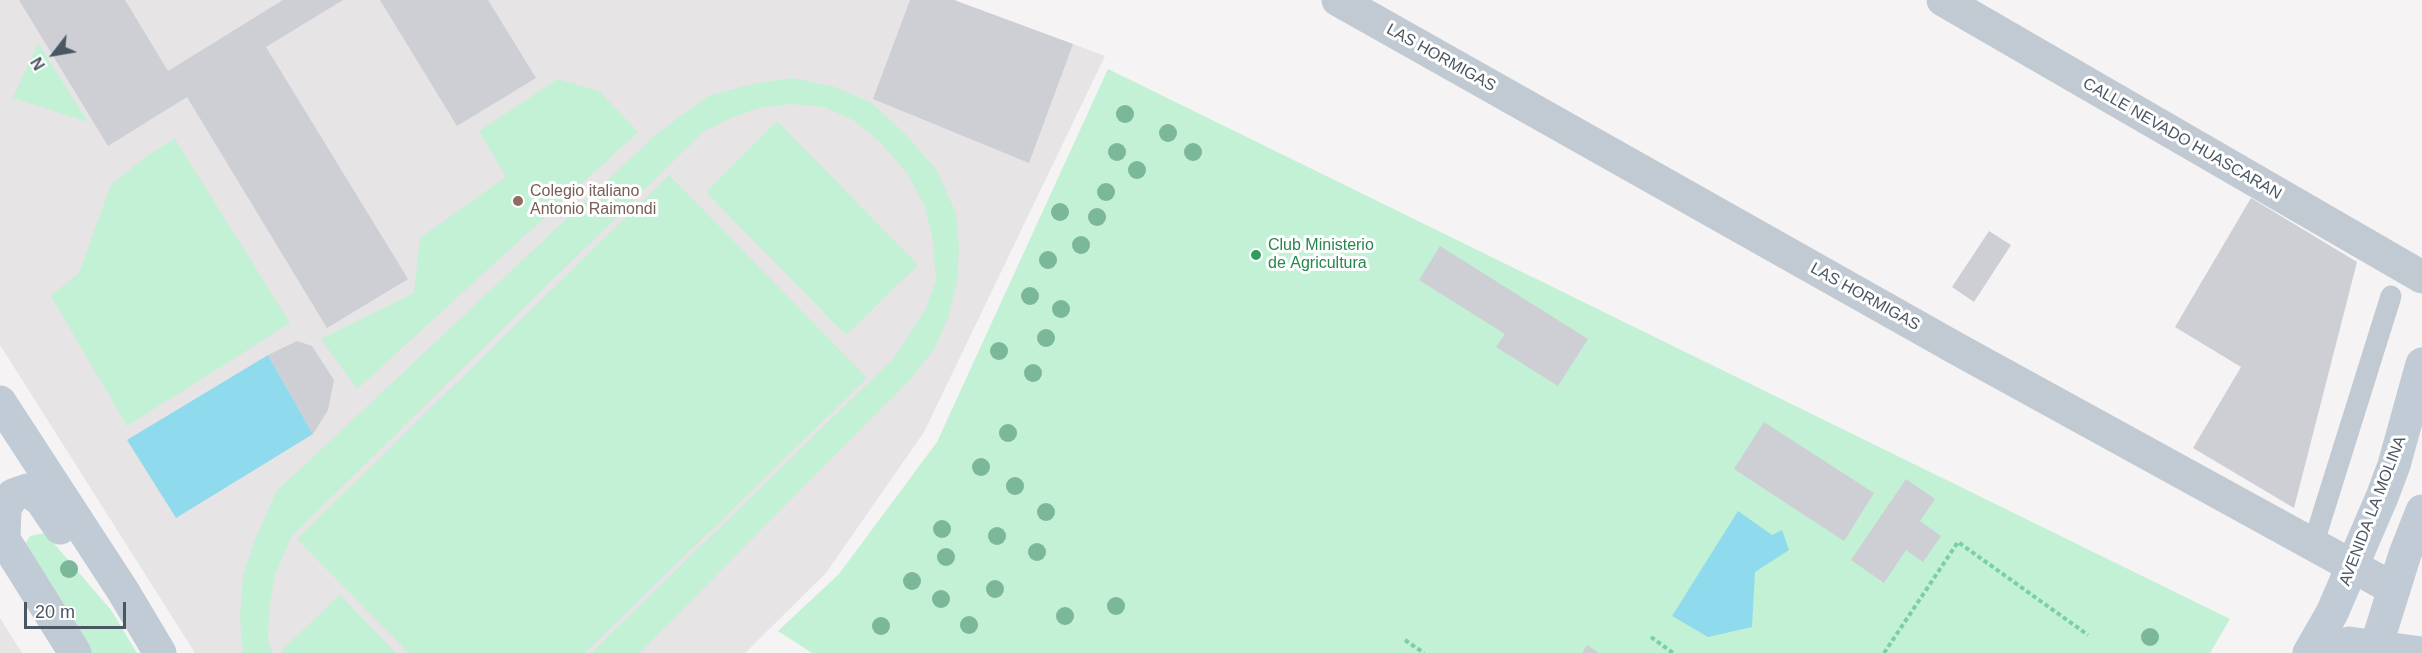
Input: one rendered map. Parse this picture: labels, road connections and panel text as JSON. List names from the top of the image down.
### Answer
{
  "streets": {
    "main road": ["AVENIDA LA MOLINA"],
    "street": ["LAS HORMIGAS", "CALLE NEVADO HUASCARAN"]
  },
  "crossings": [
    ["LAS HORMIGAS", "AVENIDA LA MOLINA"]
  ],
  "places": ["Colegio italiano Antonio Raimondi", "Club Ministerio de Agricultura"],
  "scale_bar": "20 m",
  "north": "bottom left"
}
